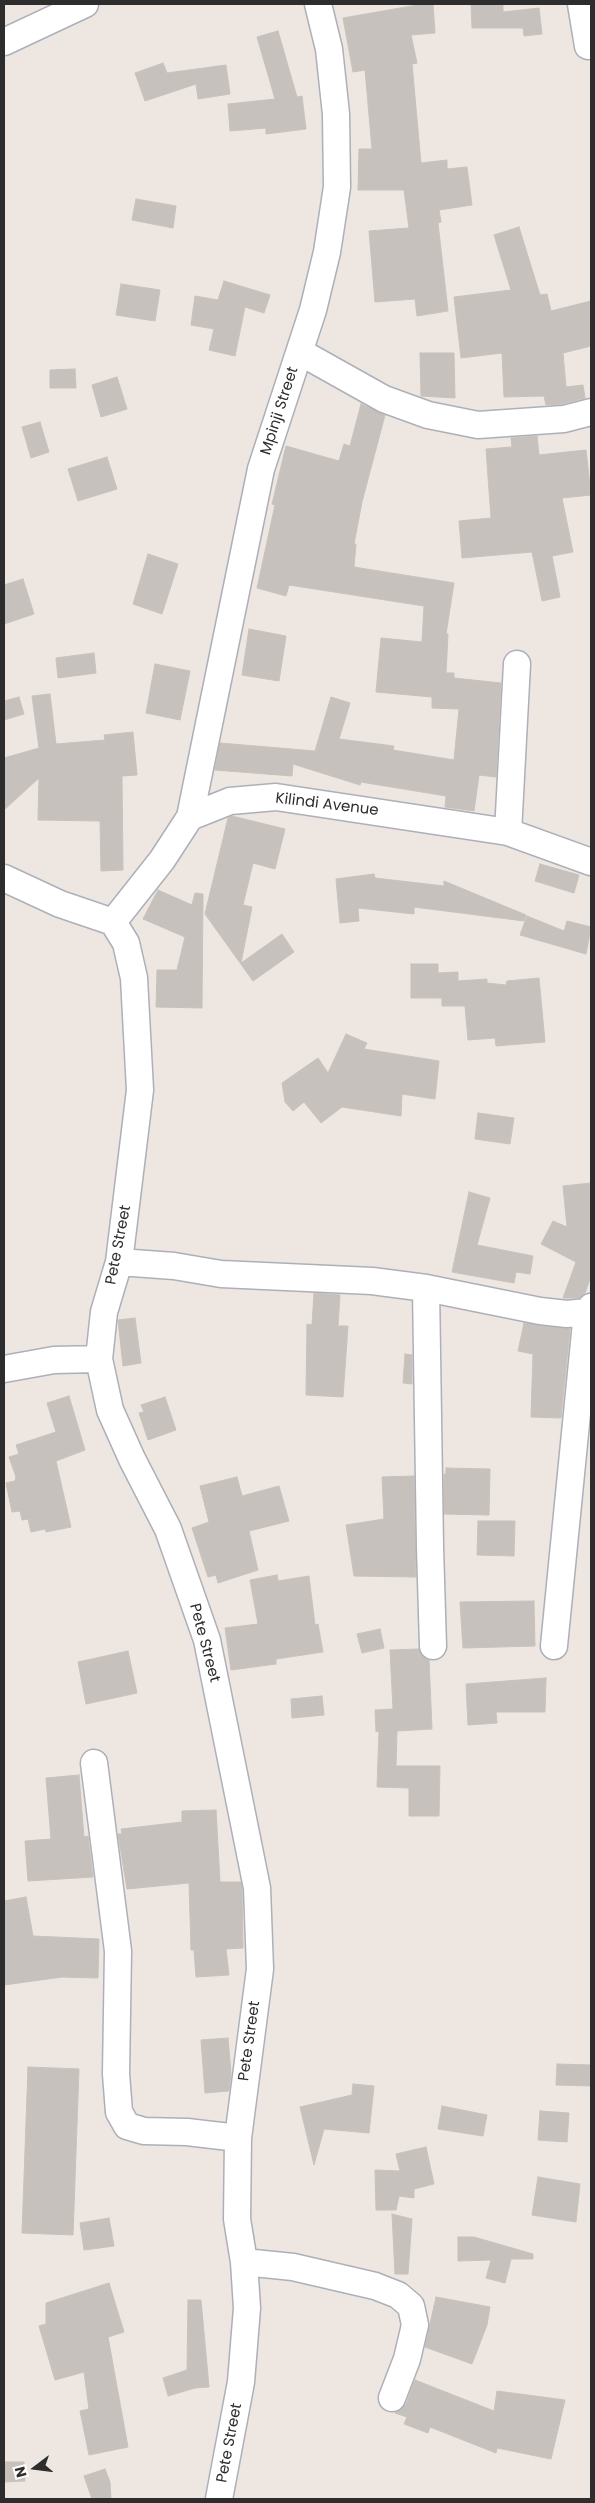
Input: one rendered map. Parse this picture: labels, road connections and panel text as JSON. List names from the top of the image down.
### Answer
{
  "streets": {
    "street": ["Mpinji Street", "Kilindi Avenue", "Pete Street"]
  },
  "crossings": [
    ["Mpinji Street", "Kilindi Avenue"]
  ],
  "north": "left"
}
